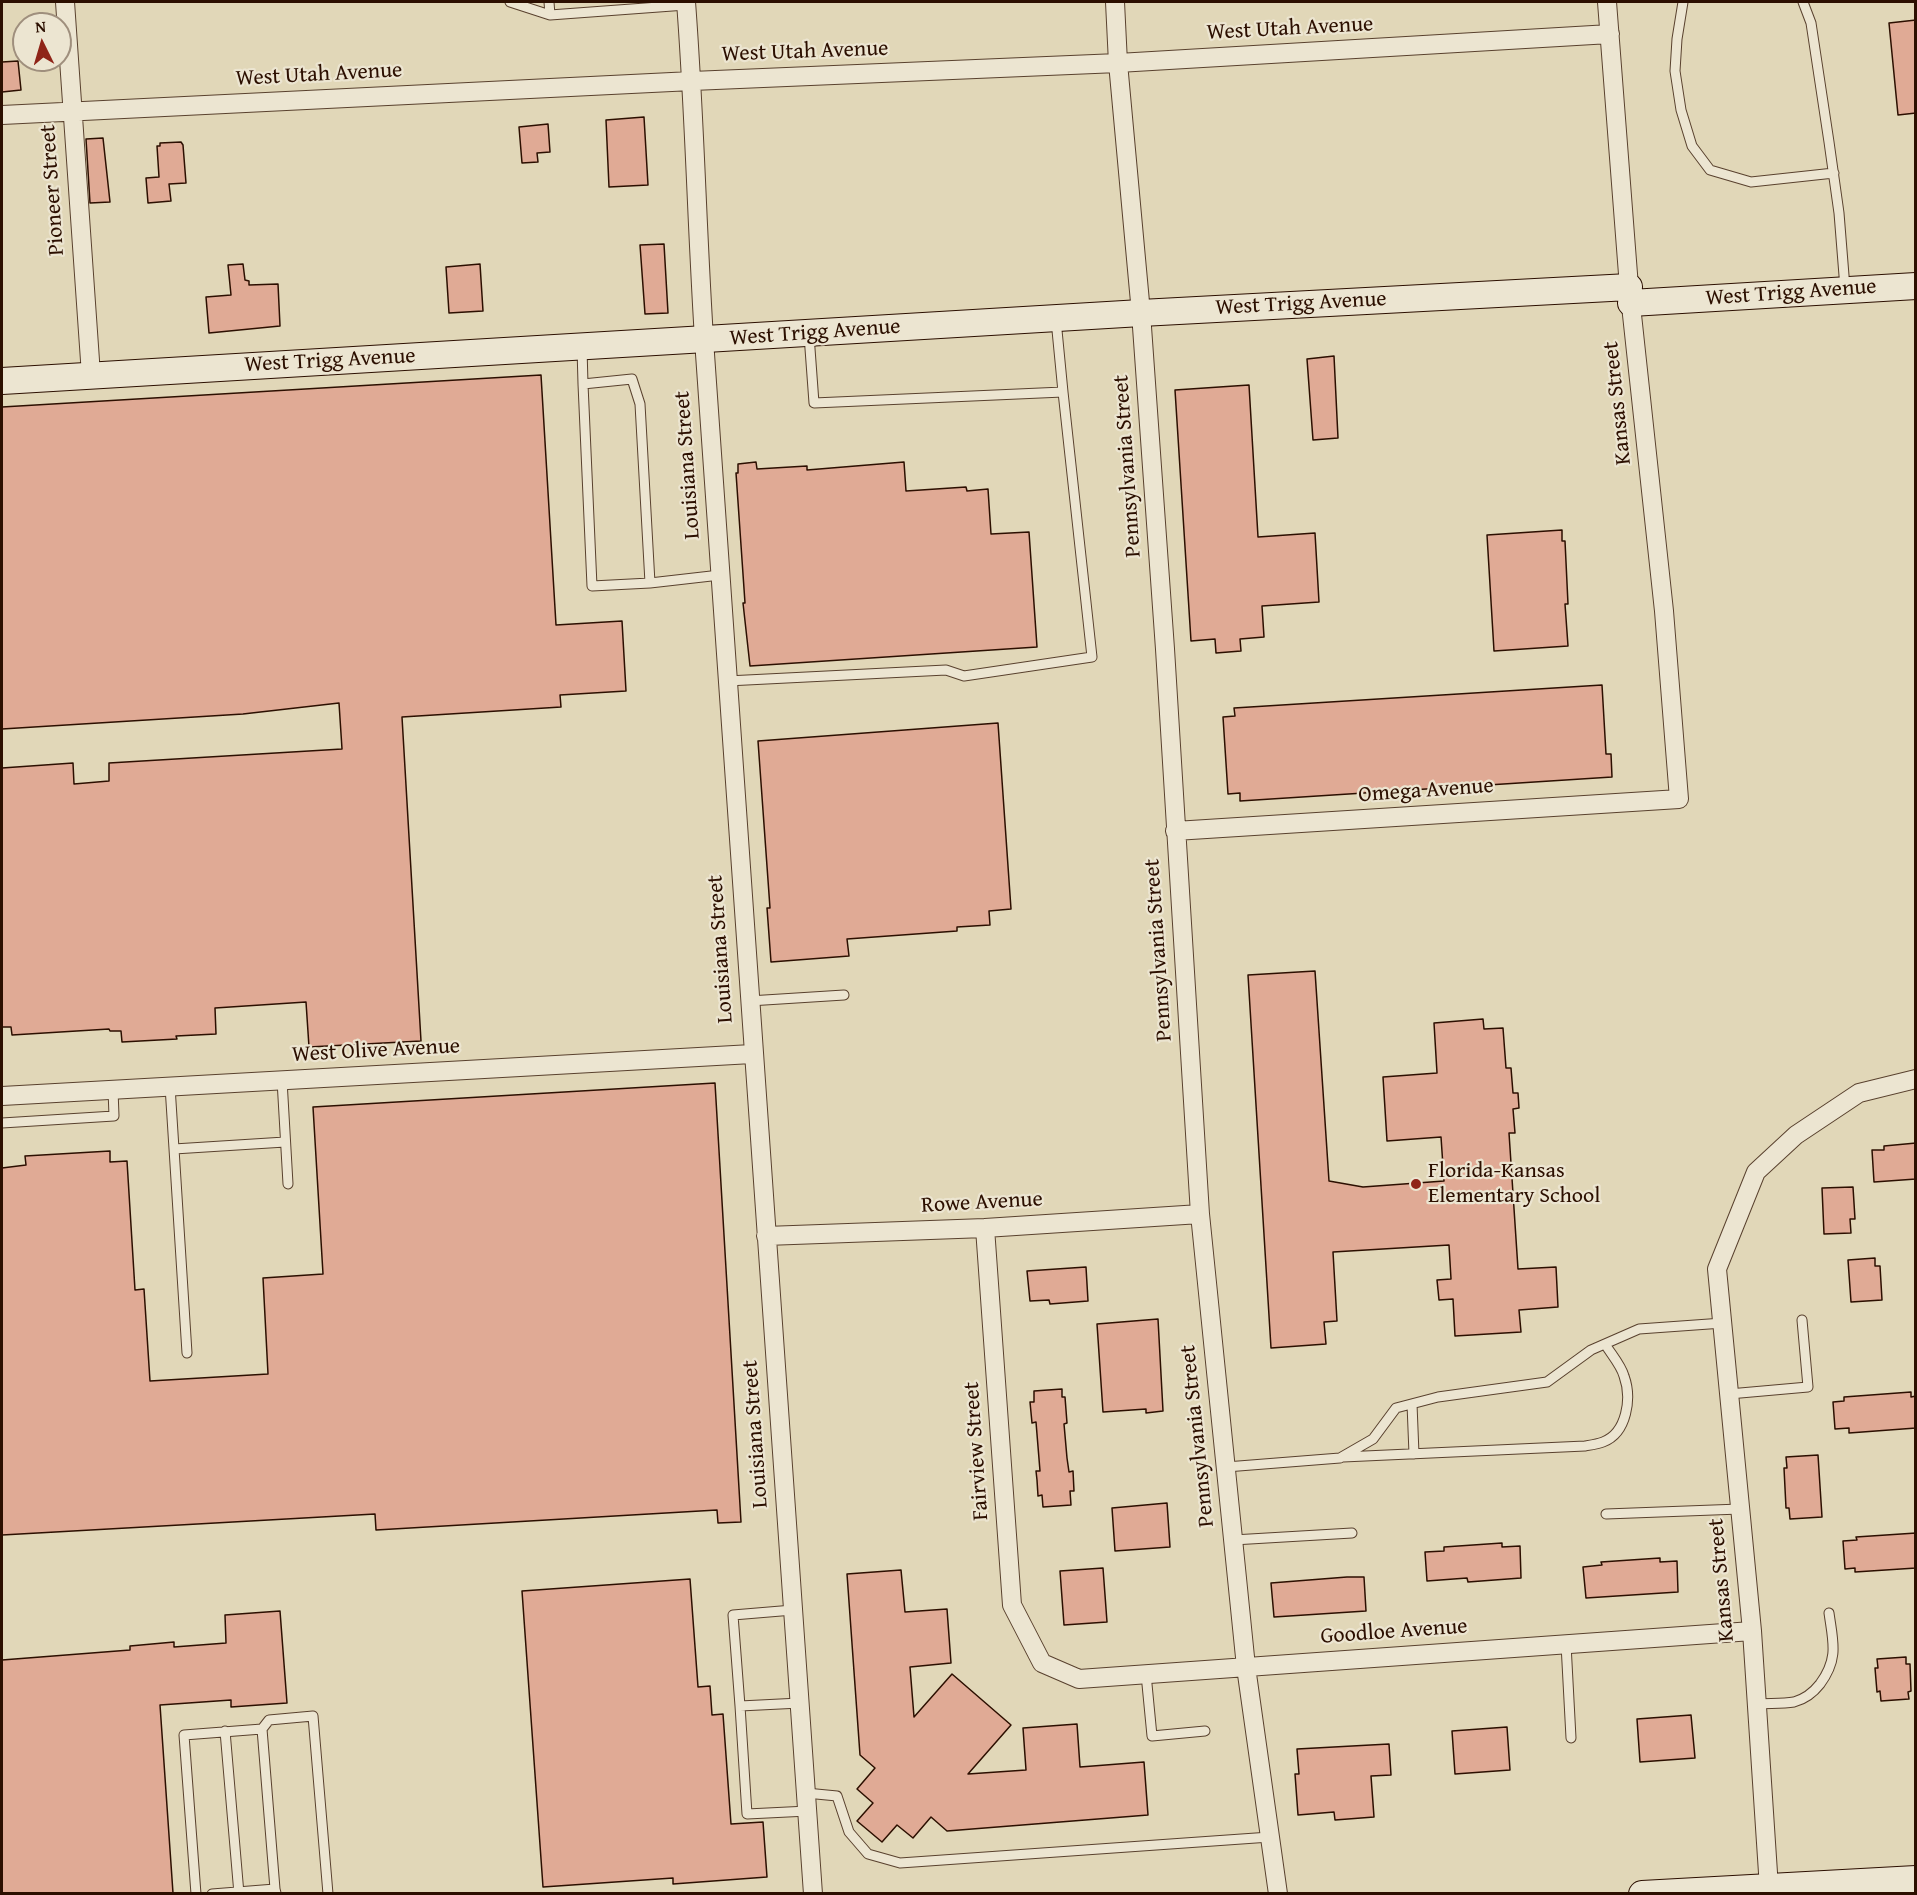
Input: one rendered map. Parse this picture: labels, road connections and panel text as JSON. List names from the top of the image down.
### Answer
{
  "streets": {
    "street": [
      "West Utah Avenue",
      "Pioneer Street",
      "West Trigg Avenue",
      "Kansas Street",
      "Louisiana Street",
      "Pennsylvania Street",
      "Omega Avenue",
      "West Olive Avenue",
      "Rowe Avenue",
      "Fairview Street",
      "Goodloe Avenue"
    ]
  },
  "crossings": [
    ["West Utah Avenue", "Pioneer Street"],
    ["West Utah Avenue", "Kansas Street"],
    ["West Utah Avenue", "Louisiana Street"],
    ["West Utah Avenue", "Pennsylvania Street"],
    ["Pioneer Street", "West Trigg Avenue"],
    ["West Trigg Avenue", "Kansas Street"],
    ["West Trigg Avenue", "Louisiana Street"],
    ["West Trigg Avenue", "Pennsylvania Street"],
    ["Kansas Street", "Omega Avenue"],
    ["Kansas Street", "Goodloe Avenue"],
    ["Louisiana Street", "West Olive Avenue"],
    ["Louisiana Street", "Rowe Avenue"],
    ["Pennsylvania Street", "Omega Avenue"],
    ["Pennsylvania Street", "Rowe Avenue"],
    ["Pennsylvania Street", "Goodloe Avenue"],
    ["Rowe Avenue", "Fairview Street"],
    ["Fairview Street", "Goodloe Avenue"]
  ],
  "places": ["Florida-Kansas Elementary School"],
  "north": "top"
}
